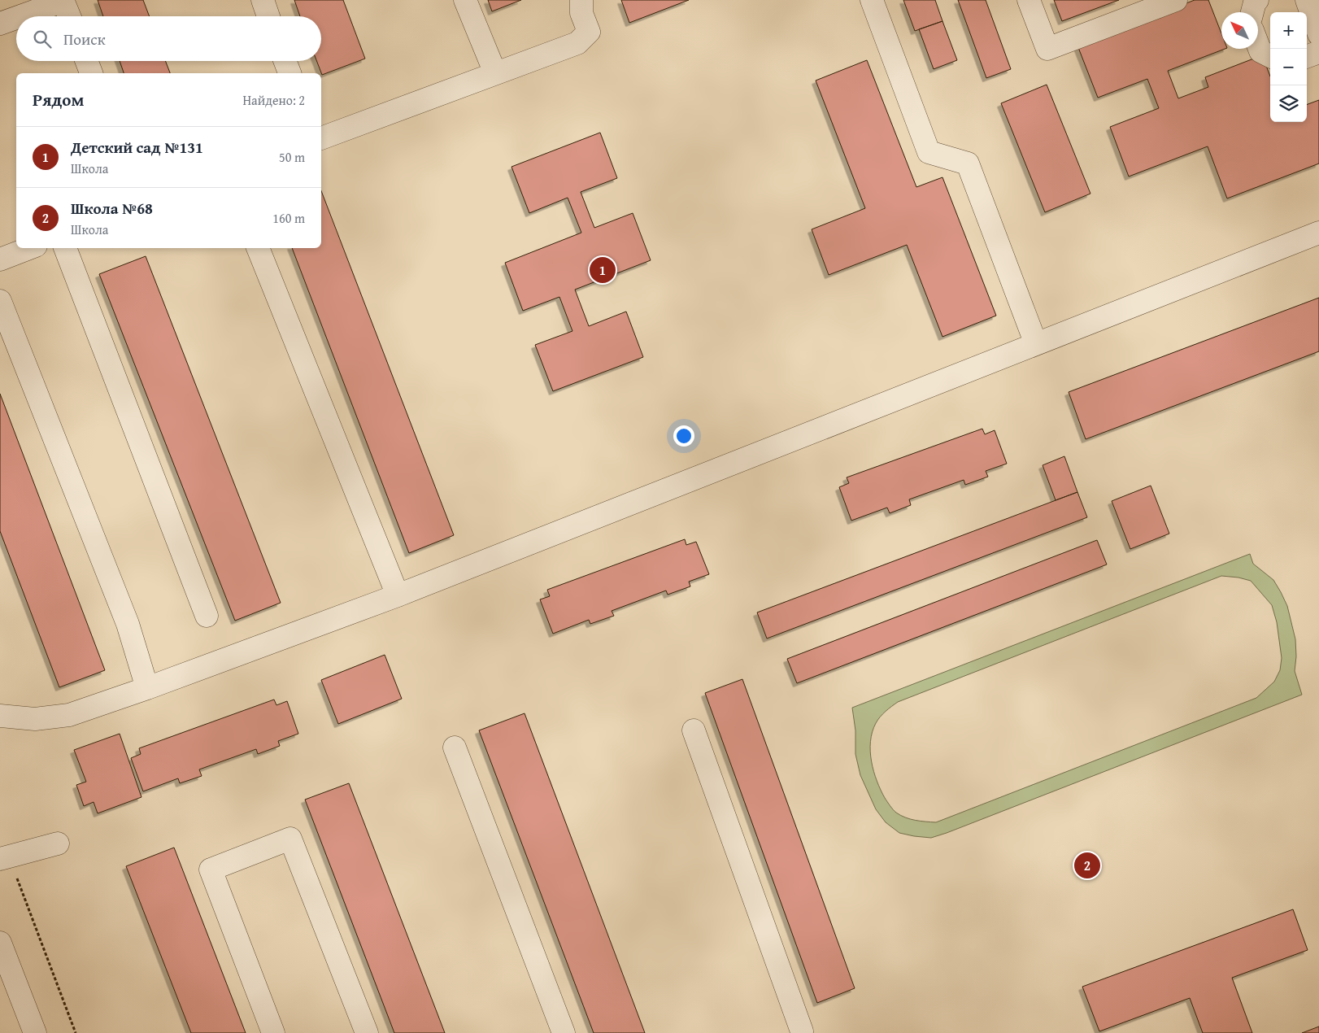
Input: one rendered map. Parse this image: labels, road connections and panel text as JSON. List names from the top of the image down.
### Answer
{
  "north": "top left",
  "page": {
    "map_buttons": ["+", "−"],
    "search": "Поиск",
    "heading": ["Рядом", "Найдено: 2"],
    "list": [
      {
        "mark": "1",
        "name": "Детский сад №131",
        "note": "Школа",
        "value": "50 m"
      },
      {
        "mark": "2",
        "name": "Школа №68",
        "note": "Школа",
        "value": "160 m"
      }
    ],
    "pins": ["1", "2"]
  }
}
